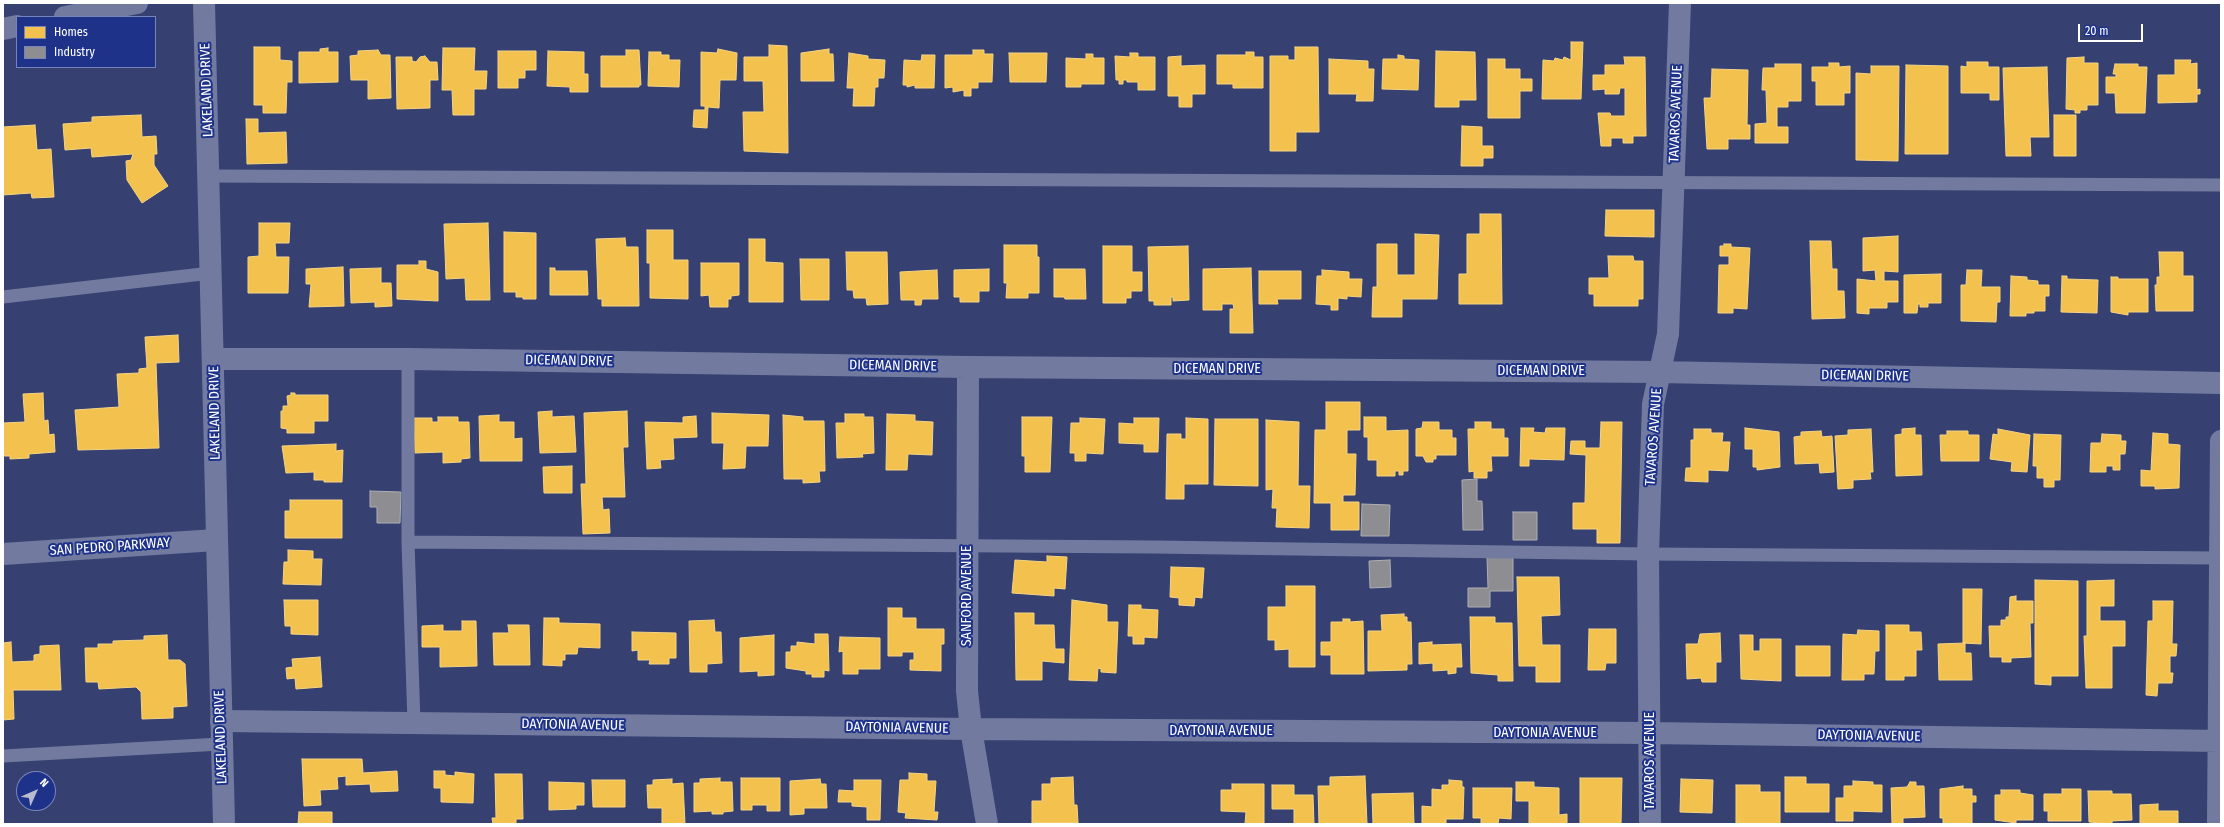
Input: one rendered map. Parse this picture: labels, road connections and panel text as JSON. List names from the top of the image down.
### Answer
{
  "streets": {
    "street": [
      "LAKELAND DRIVE",
      "TAVAROS AVENUE",
      "DICEMAN DRIVE",
      "SAN PEDRO PARKWAY",
      "SANFORD AVENUE",
      "DAYTONIA AVENUE"
    ]
  },
  "crossings": [
    ["LAKELAND DRIVE", "DICEMAN DRIVE"],
    ["LAKELAND DRIVE", "SAN PEDRO PARKWAY"],
    ["LAKELAND DRIVE", "DAYTONIA AVENUE"],
    ["TAVAROS AVENUE", "DICEMAN DRIVE"],
    ["TAVAROS AVENUE", "DAYTONIA AVENUE"],
    ["DICEMAN DRIVE", "SANFORD AVENUE"],
    ["SANFORD AVENUE", "DAYTONIA AVENUE"]
  ],
  "legend": ["Homes", "Industry"],
  "scale_bar": "20 m",
  "north": "top right"
}
